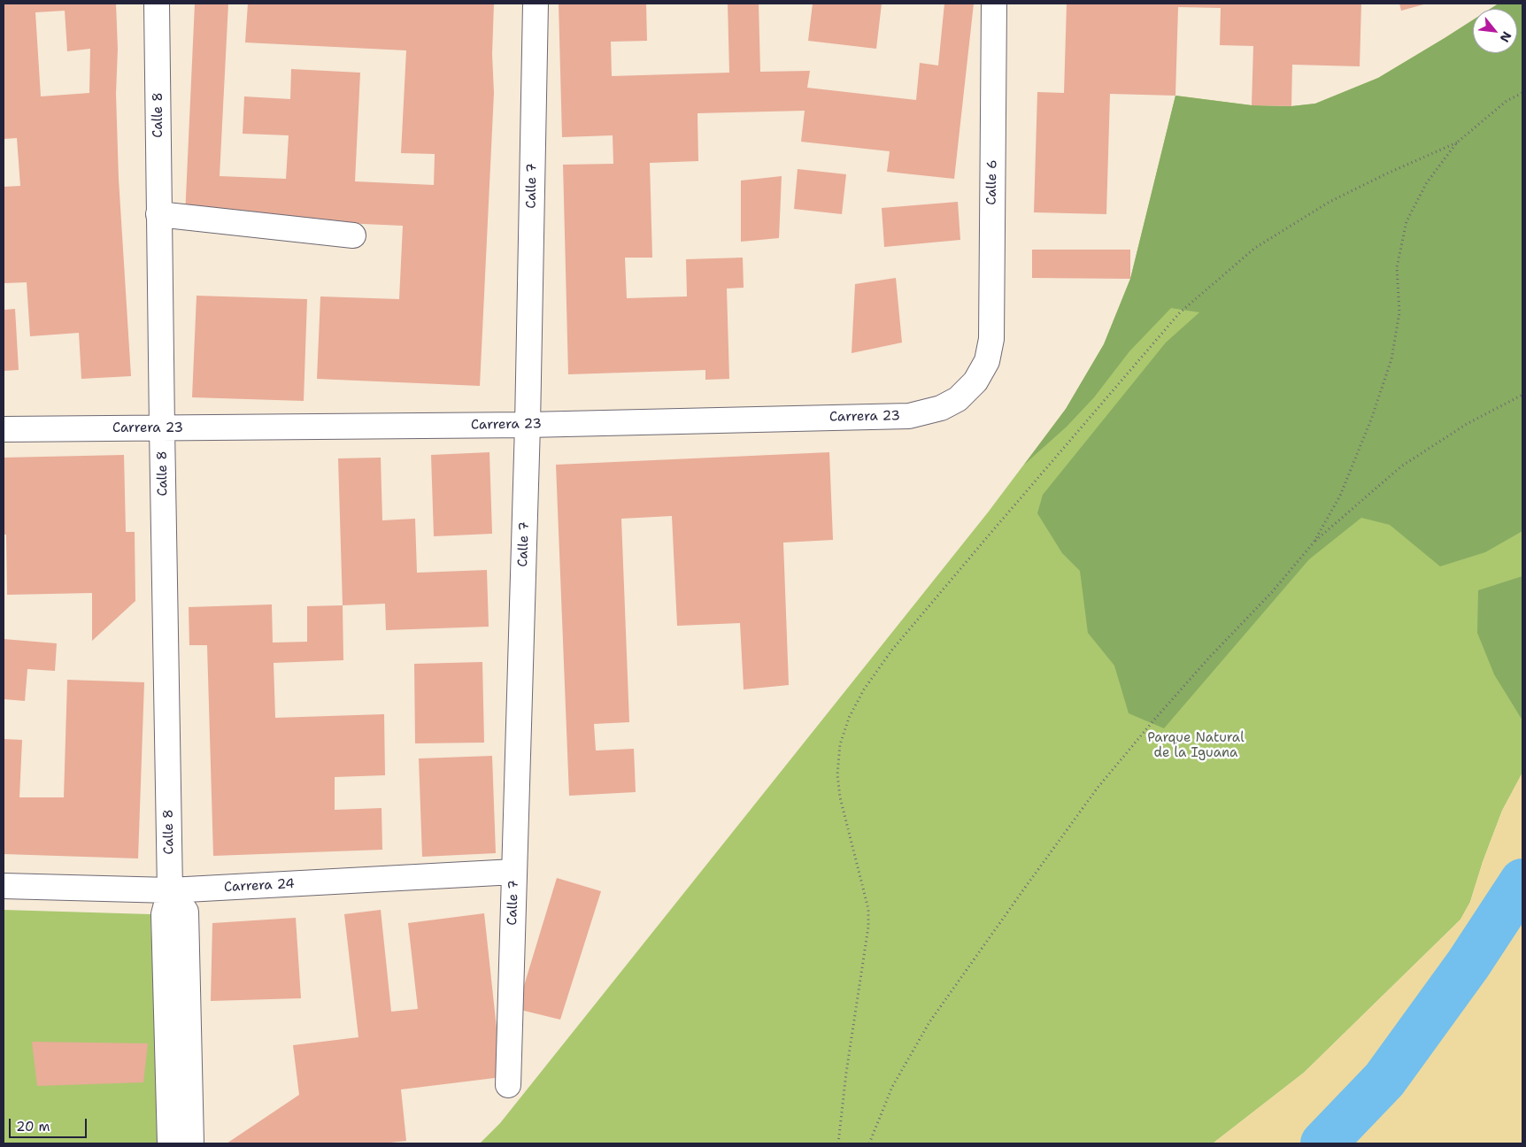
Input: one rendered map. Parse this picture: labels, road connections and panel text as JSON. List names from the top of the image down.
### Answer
{
  "streets": {
    "street": [
      "Calle 8",
      "Calle 6",
      "Calle 7",
      "Carrera 23",
      "Carrera 24"
    ]
  },
  "crossings": [
    ["Calle 8", "Carrera 23"],
    ["Calle 8", "Carrera 24"],
    ["Calle 6", "Carrera 23"],
    ["Calle 7", "Carrera 23"],
    ["Calle 7", "Carrera 24"]
  ],
  "parks": ["Parque Natural de la Iguana"],
  "scale_bar": "20 m",
  "north": "bottom right"
}
